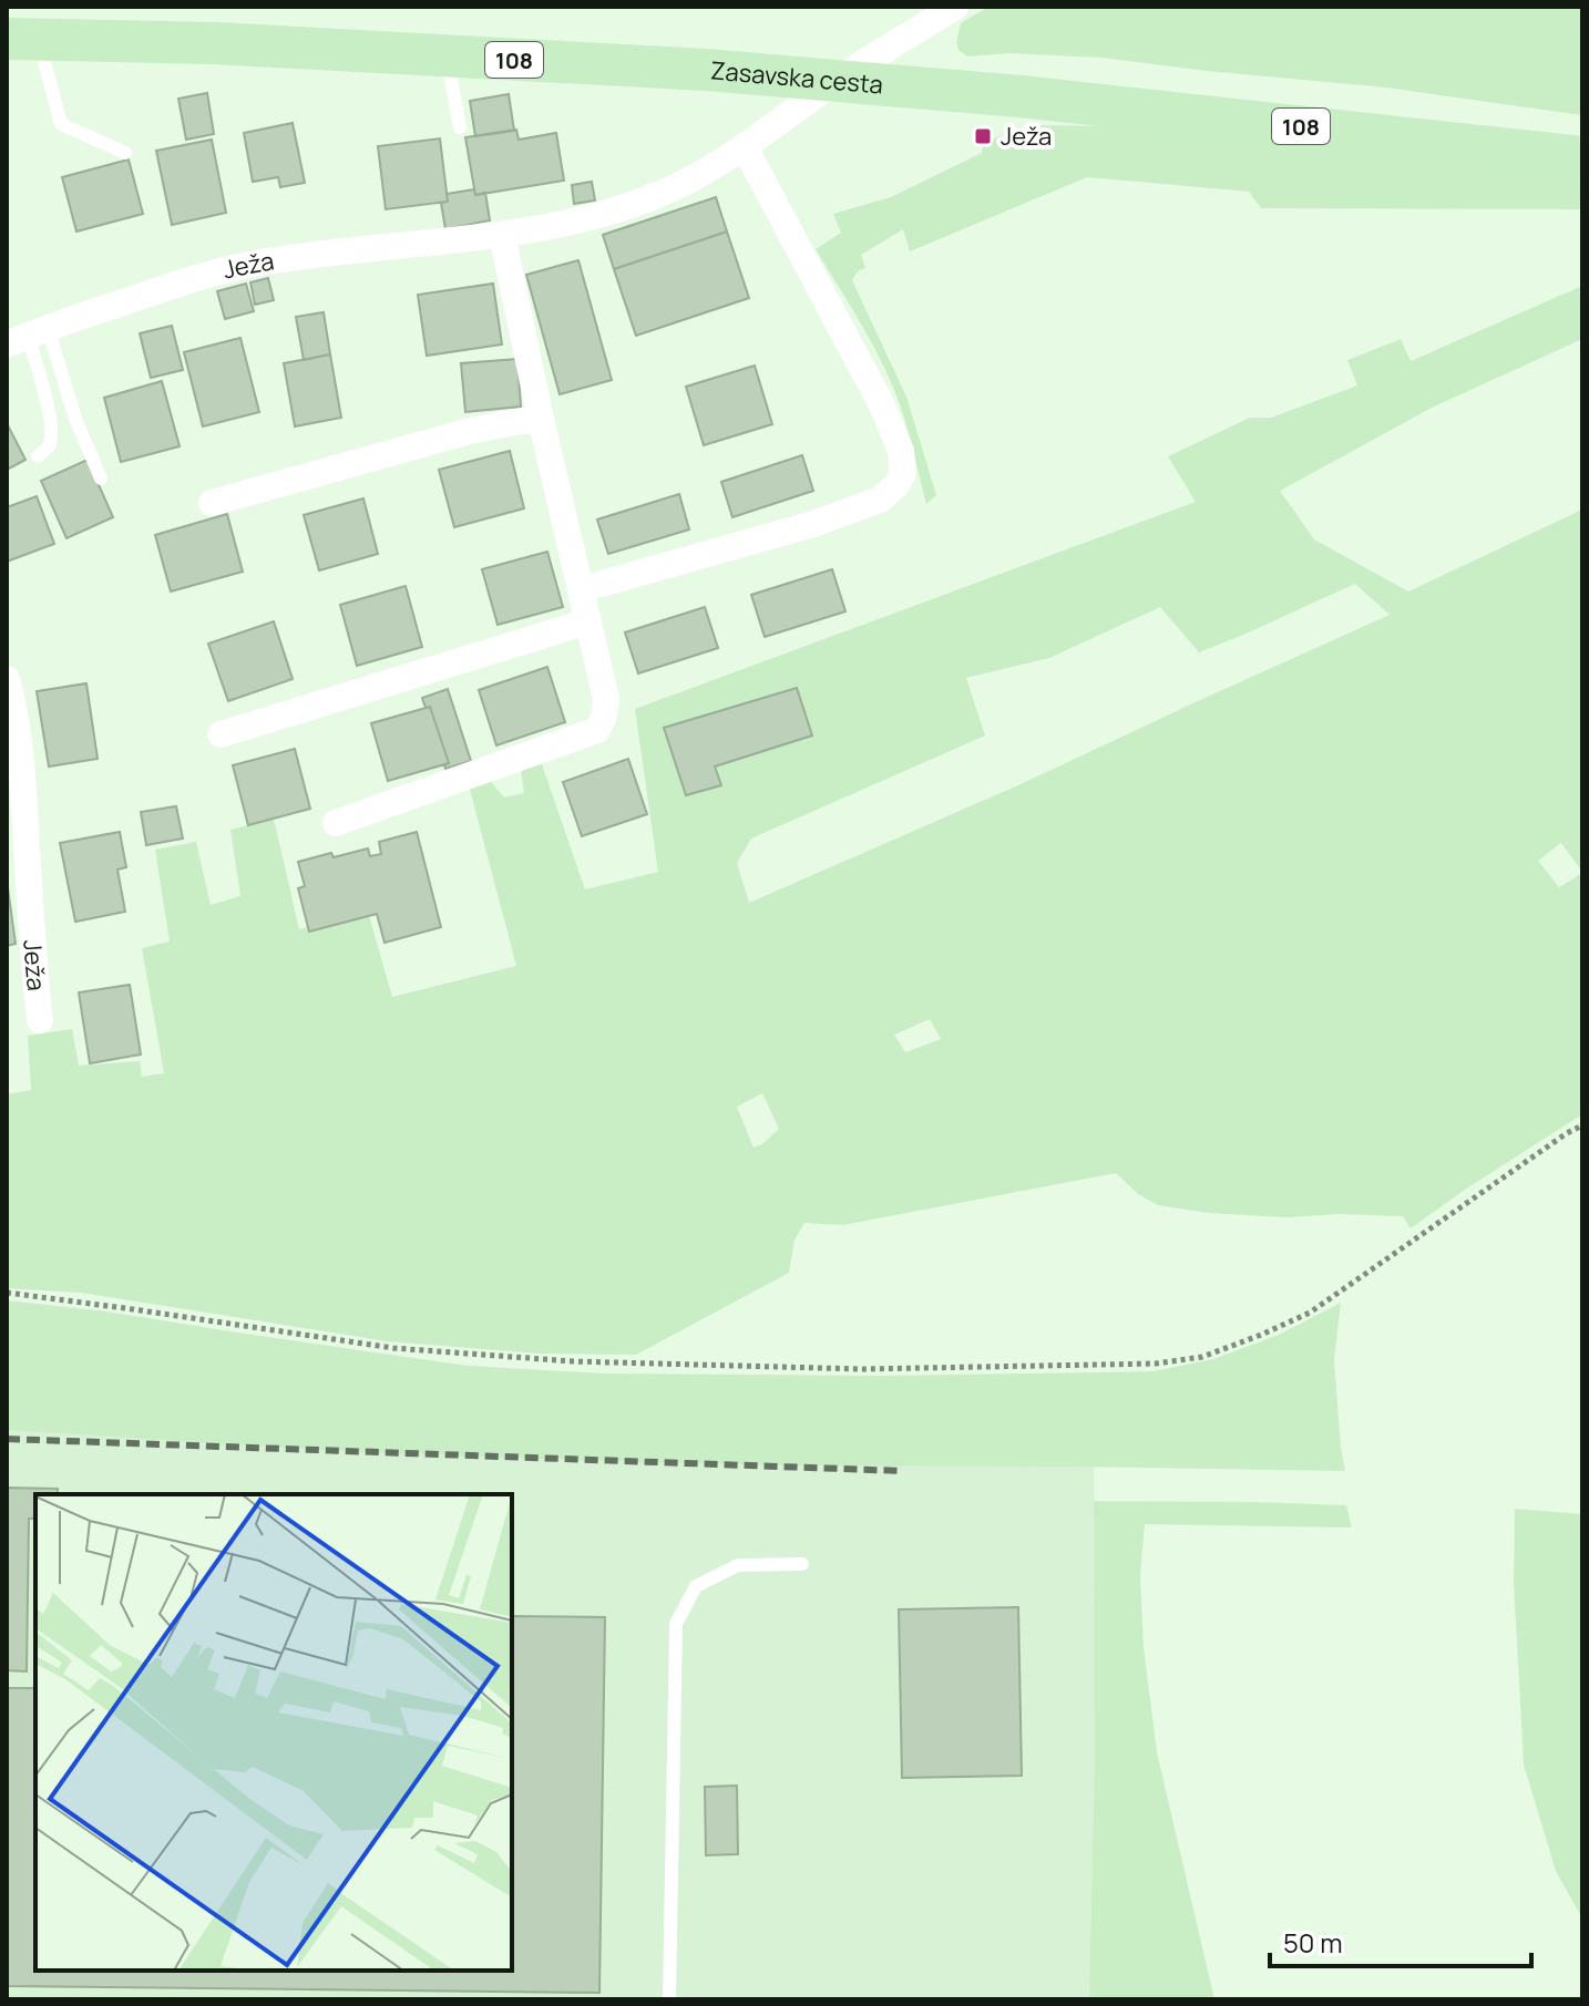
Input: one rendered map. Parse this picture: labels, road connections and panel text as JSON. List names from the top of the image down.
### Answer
{
  "streets": {
    "main road": ["108", "Zasavska cesta"],
    "street": ["Ježa"]
  },
  "crossings": [
    ["Zasavska cesta", "Ježa"]
  ],
  "places": {
    "transit": ["Ježa"]
  },
  "scale_bar": "50 m"
}
